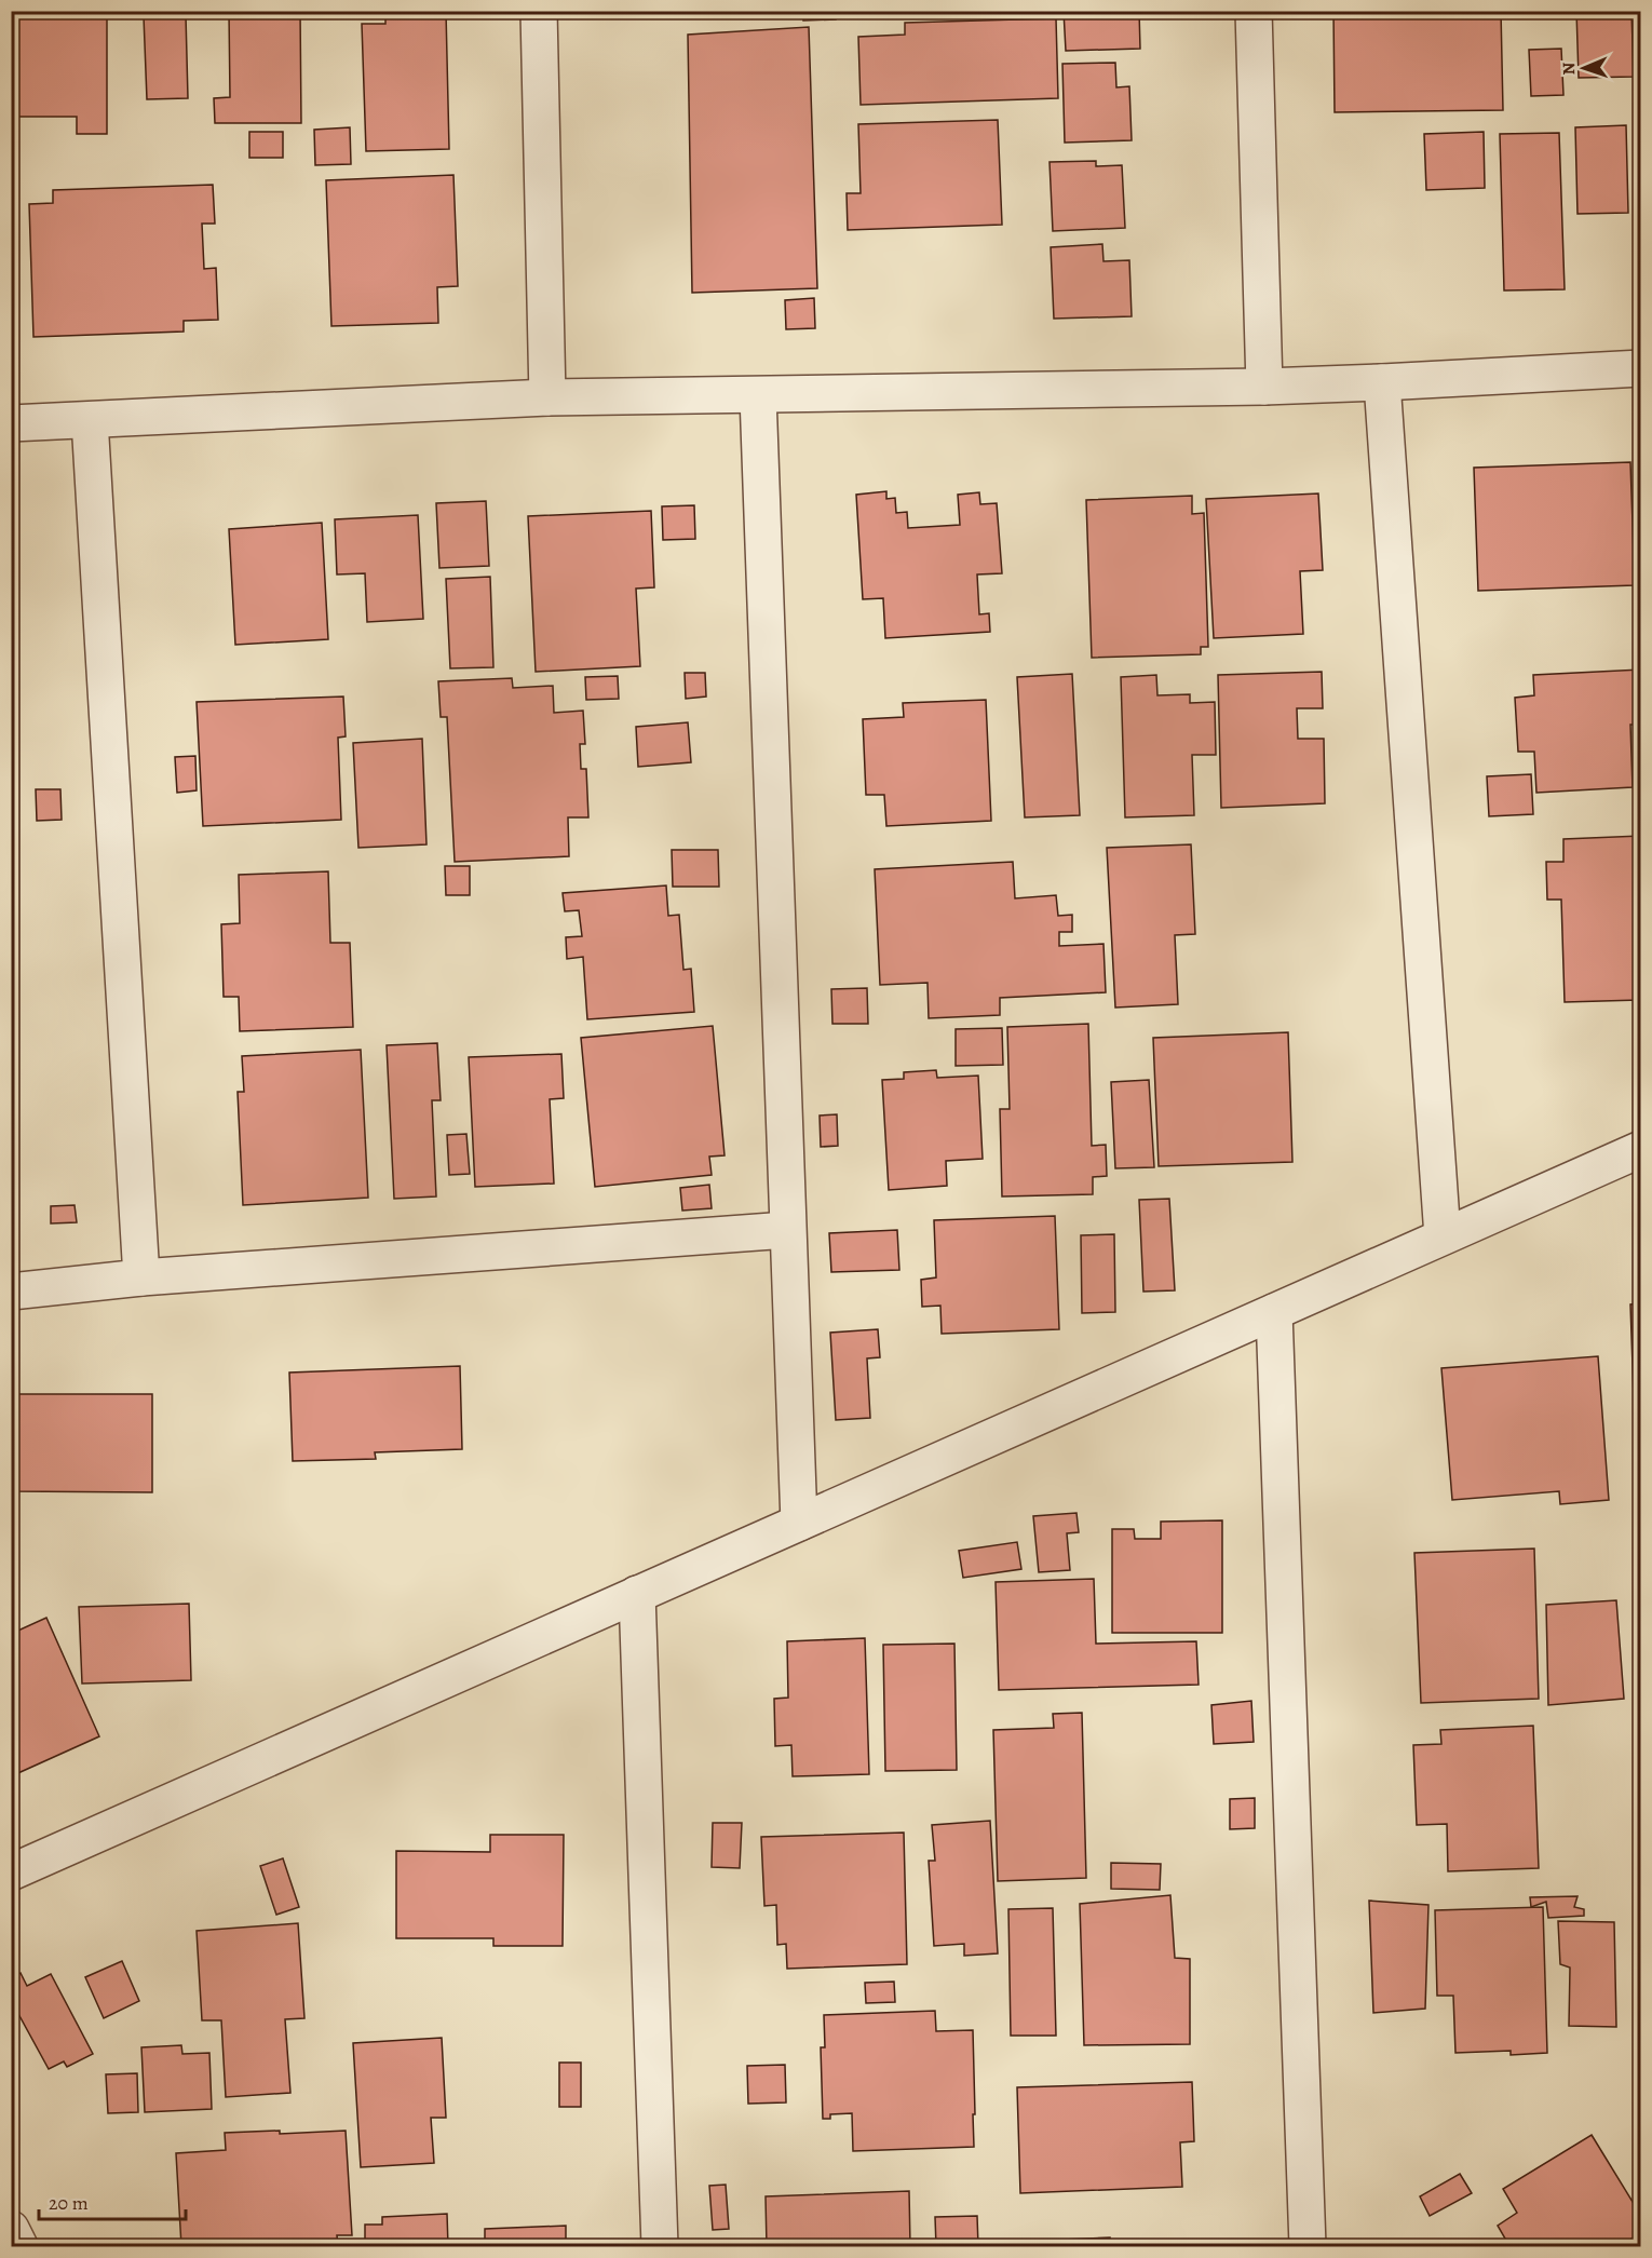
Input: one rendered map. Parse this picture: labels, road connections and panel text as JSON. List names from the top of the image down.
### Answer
{
  "scale_bar": "20 m",
  "north": "left"
}
